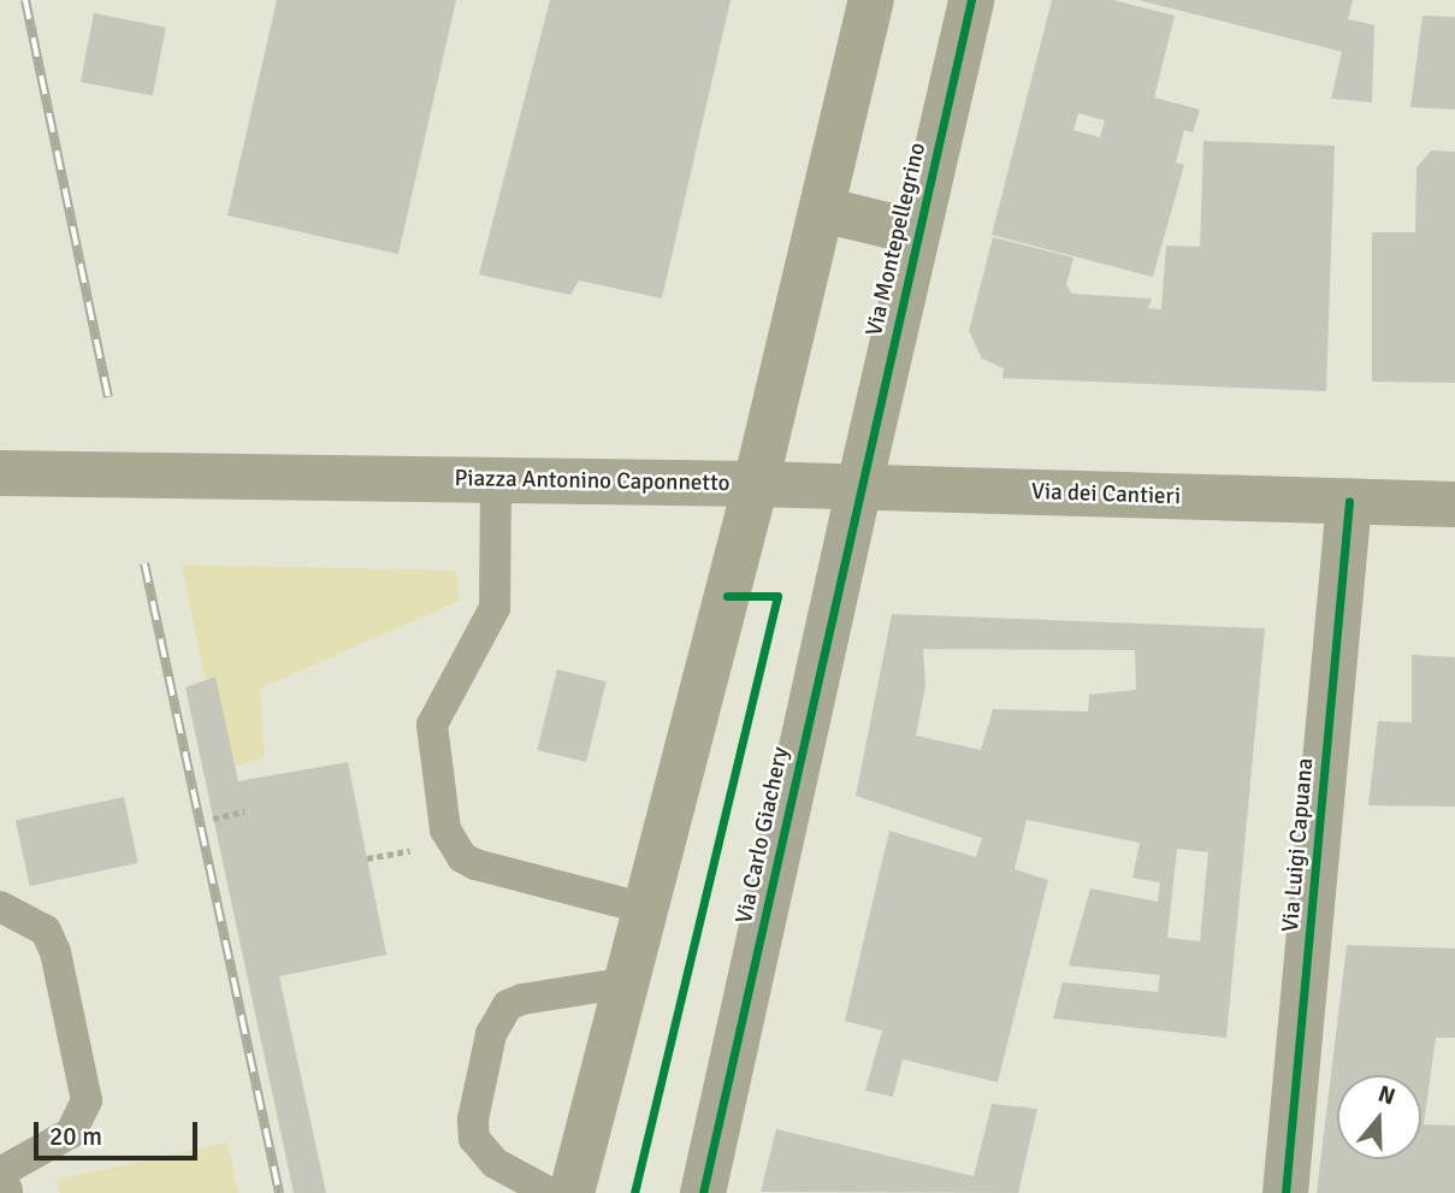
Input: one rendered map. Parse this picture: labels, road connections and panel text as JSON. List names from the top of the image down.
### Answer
{
  "streets": {
    "main road": ["Via Montepellegrino", "Piazza Antonino Caponnetto", "Via dei Cantieri"],
    "street": ["Via Carlo Giachery", "Via Luigi Capuana"]
  },
  "crossings": [
    ["Via Montepellegrino", "Via dei Cantieri"],
    ["Via Montepellegrino", "Via Carlo Giachery"],
    ["Piazza Antonino Caponnetto", "Via dei Cantieri"],
    ["Via dei Cantieri", "Via Carlo Giachery"],
    ["Via dei Cantieri", "Via Luigi Capuana"]
  ],
  "scale_bar": "20 m",
  "north": "top"
}
